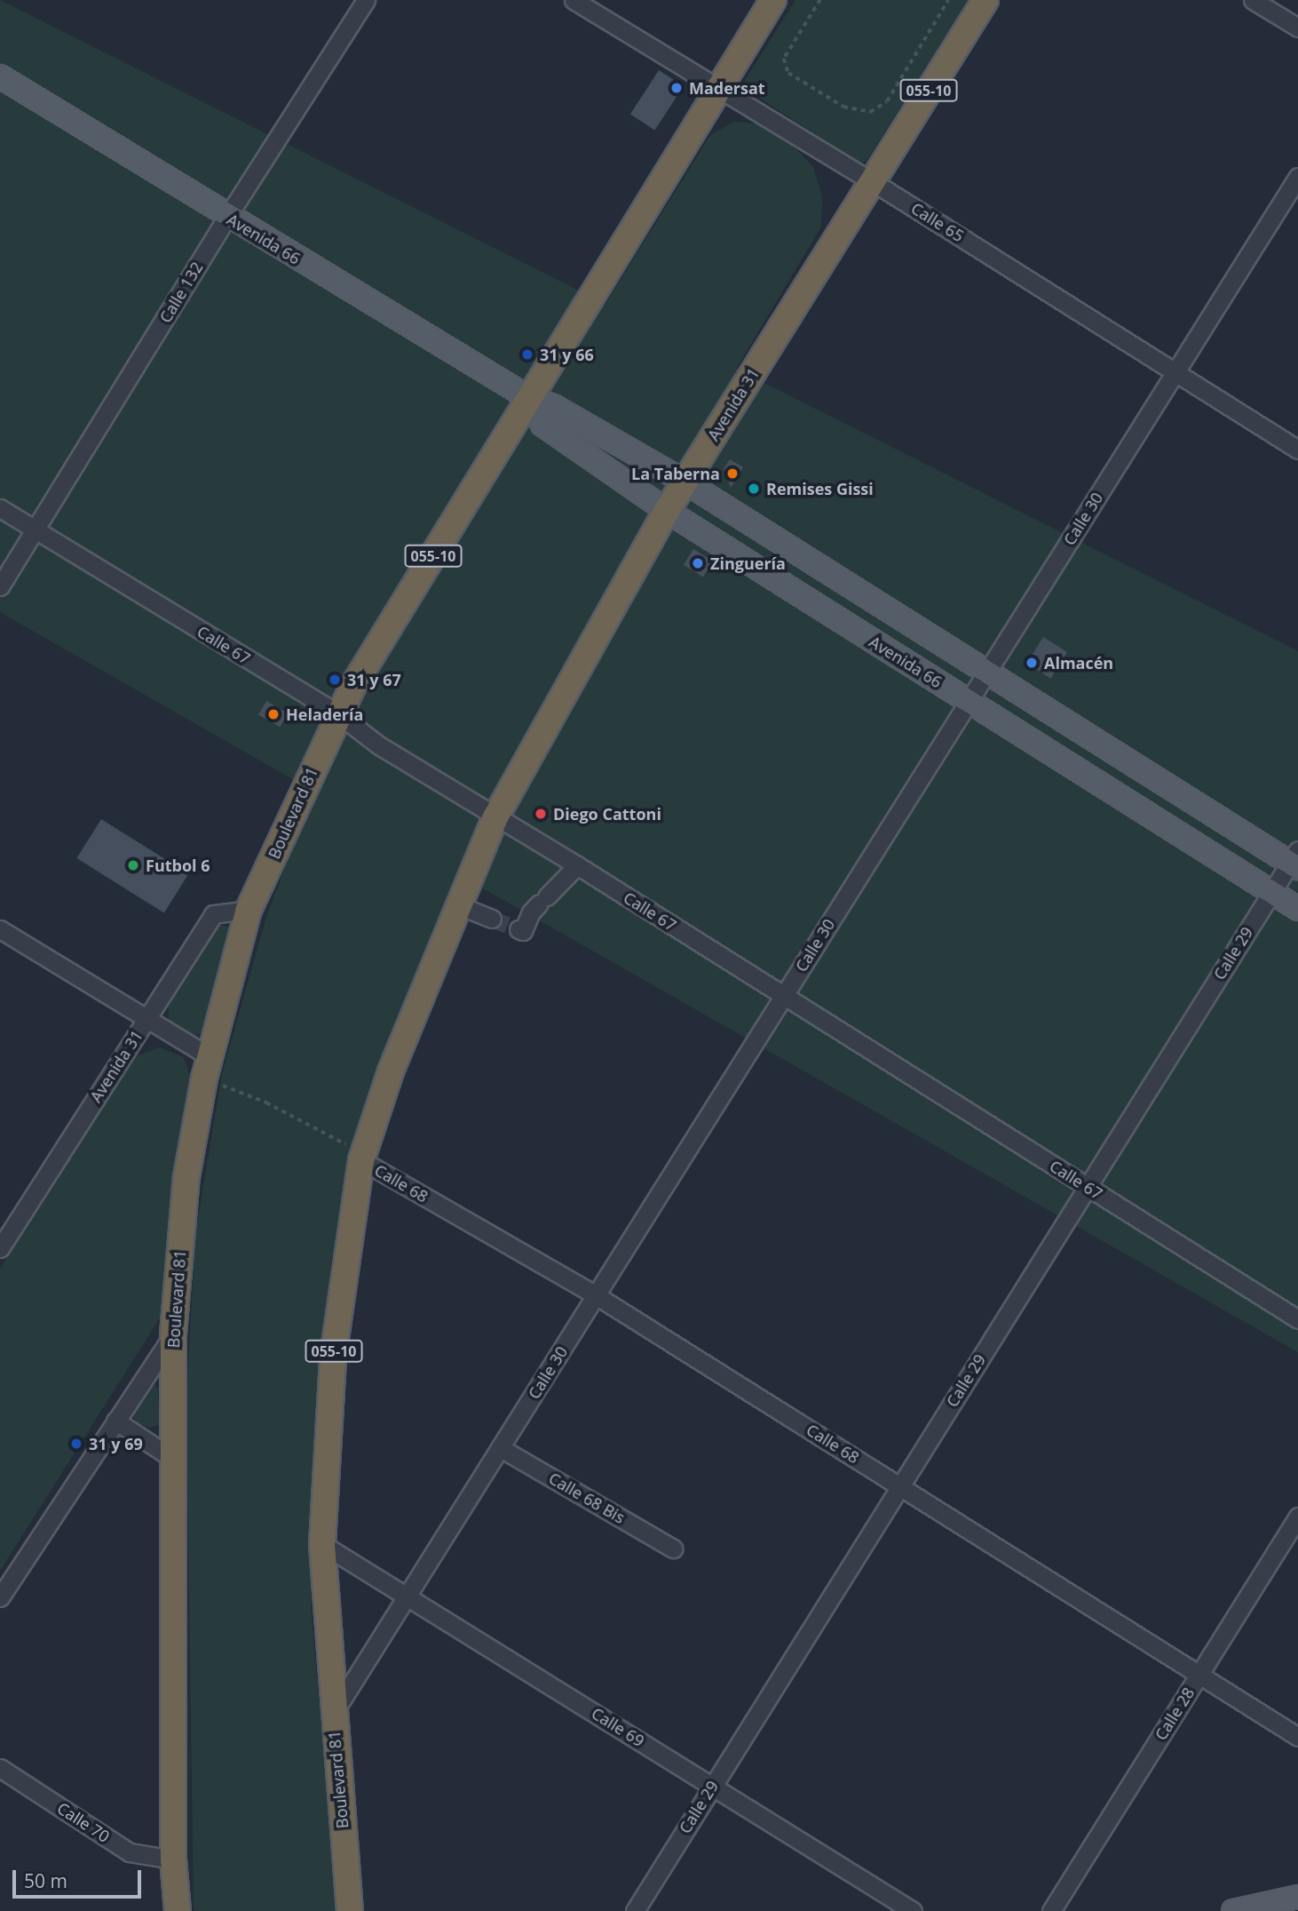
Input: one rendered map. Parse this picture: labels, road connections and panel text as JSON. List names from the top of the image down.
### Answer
{
  "streets": {
    "highway": ["055-10", "Avenida 31", "Boulevard 81"],
    "main road": ["Avenida 66"],
    "street": [
      "Calle 65",
      "Calle 132",
      "Calle 30",
      "Calle 67",
      "Calle 29",
      "Calle 68",
      "Calle 68 Bis",
      "Calle 28",
      "Calle 69",
      "Calle 70"
    ]
  },
  "crossings": [
    ["055-10", "Calle 65"],
    ["055-10", "Avenida 66"],
    ["055-10", "Calle 67"],
    ["055-10", "Boulevard 81"],
    ["Calle 65", "Avenida 31"],
    ["Calle 65", "Calle 30"],
    ["Avenida 66", "Calle 132"],
    ["Avenida 66", "Avenida 31"],
    ["Avenida 66", "Calle 30"],
    ["Avenida 66", "Calle 29"],
    ["Calle 132", "Calle 67"],
    ["Avenida 31", "Calle 67"],
    ["Avenida 31", "Boulevard 81"],
    ["Calle 30", "Calle 67"],
    ["Calle 30", "Boulevard 81"],
    ["Calle 30", "Calle 68"],
    ["Calle 30", "Calle 68 Bis"],
    ["Calle 30", "Calle 69"],
    ["Calle 67", "Boulevard 81"],
    ["Calle 67", "Calle 29"],
    ["Boulevard 81", "Calle 68"],
    ["Boulevard 81", "Calle 69"],
    ["Boulevard 81", "Calle 70"],
    ["Calle 29", "Calle 68"],
    ["Calle 29", "Calle 69"],
    ["Calle 68", "Calle 28"]
  ],
  "places": [
    "Madersat",
    "31 y 66",
    "La Taberna",
    "Remises Gissi",
    "Zinguería",
    "Almacén",
    "31 y 67",
    "Heladería",
    "Diego Cattoni",
    "Futbol 6",
    "31 y 69"
  ],
  "scale_bar": "50 m"
}
